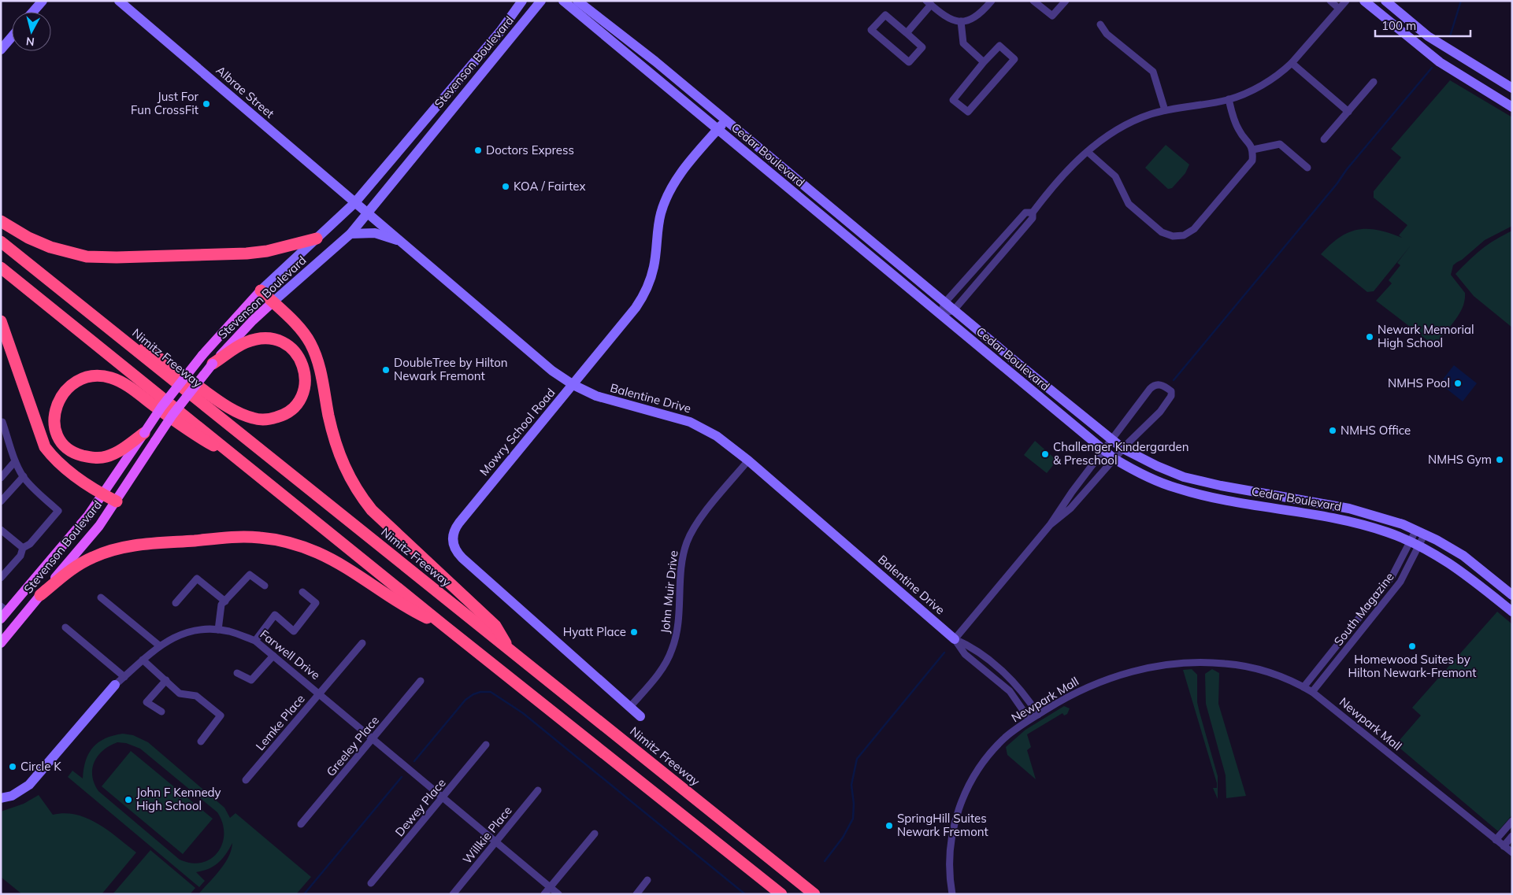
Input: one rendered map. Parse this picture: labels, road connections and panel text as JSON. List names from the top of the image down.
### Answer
{
  "streets": {
    "highway": ["Nimitz Freeway"],
    "main road": [
      "Stevenson Boulevard",
      "Albrae Street",
      "Cedar Boulevard",
      "Balentine Drive",
      "Mowry School Road",
      "Farwell Drive"
    ],
    "street": [
      "John Muir Drive",
      "South Magazine",
      "Newpark Mall",
      "Lemke Place",
      "Greeley Place",
      "Dewey Place",
      "Willkie Place"
    ]
  },
  "crossings": [
    ["Stevenson Boulevard", "Albrae Street"],
    ["Stevenson Boulevard", "Balentine Drive"],
    ["Albrae Street", "Balentine Drive"],
    ["Cedar Boulevard", "Mowry School Road"],
    ["Cedar Boulevard", "South Magazine"],
    ["Balentine Drive", "Mowry School Road"],
    ["Balentine Drive", "John Muir Drive"],
    ["Balentine Drive", "Newpark Mall"],
    ["Mowry School Road", "John Muir Drive"],
    ["South Magazine", "Newpark Mall"],
    ["Farwell Drive", "Lemke Place"],
    ["Farwell Drive", "Greeley Place"],
    ["Farwell Drive", "Dewey Place"],
    ["Farwell Drive", "Willkie Place"]
  ],
  "places": [
    "Just For Fun CrossFit",
    "Doctors Express",
    "KOA / Fairtex",
    "Newark Memorial High School",
    "DoubleTree by Hilton Newark Fremont",
    "NMHS Pool",
    "NMHS Office",
    "Challenger Kindergarden & Preschool",
    "NMHS Gym",
    "Hyatt Place",
    "Homewood Suites by Hilton Newark-Fremont",
    "Circle K",
    "John F Kennedy High School",
    "SpringHill Suites Newark Fremont"
  ],
  "scale_bar": "100 m",
  "north": "bottom"
}
